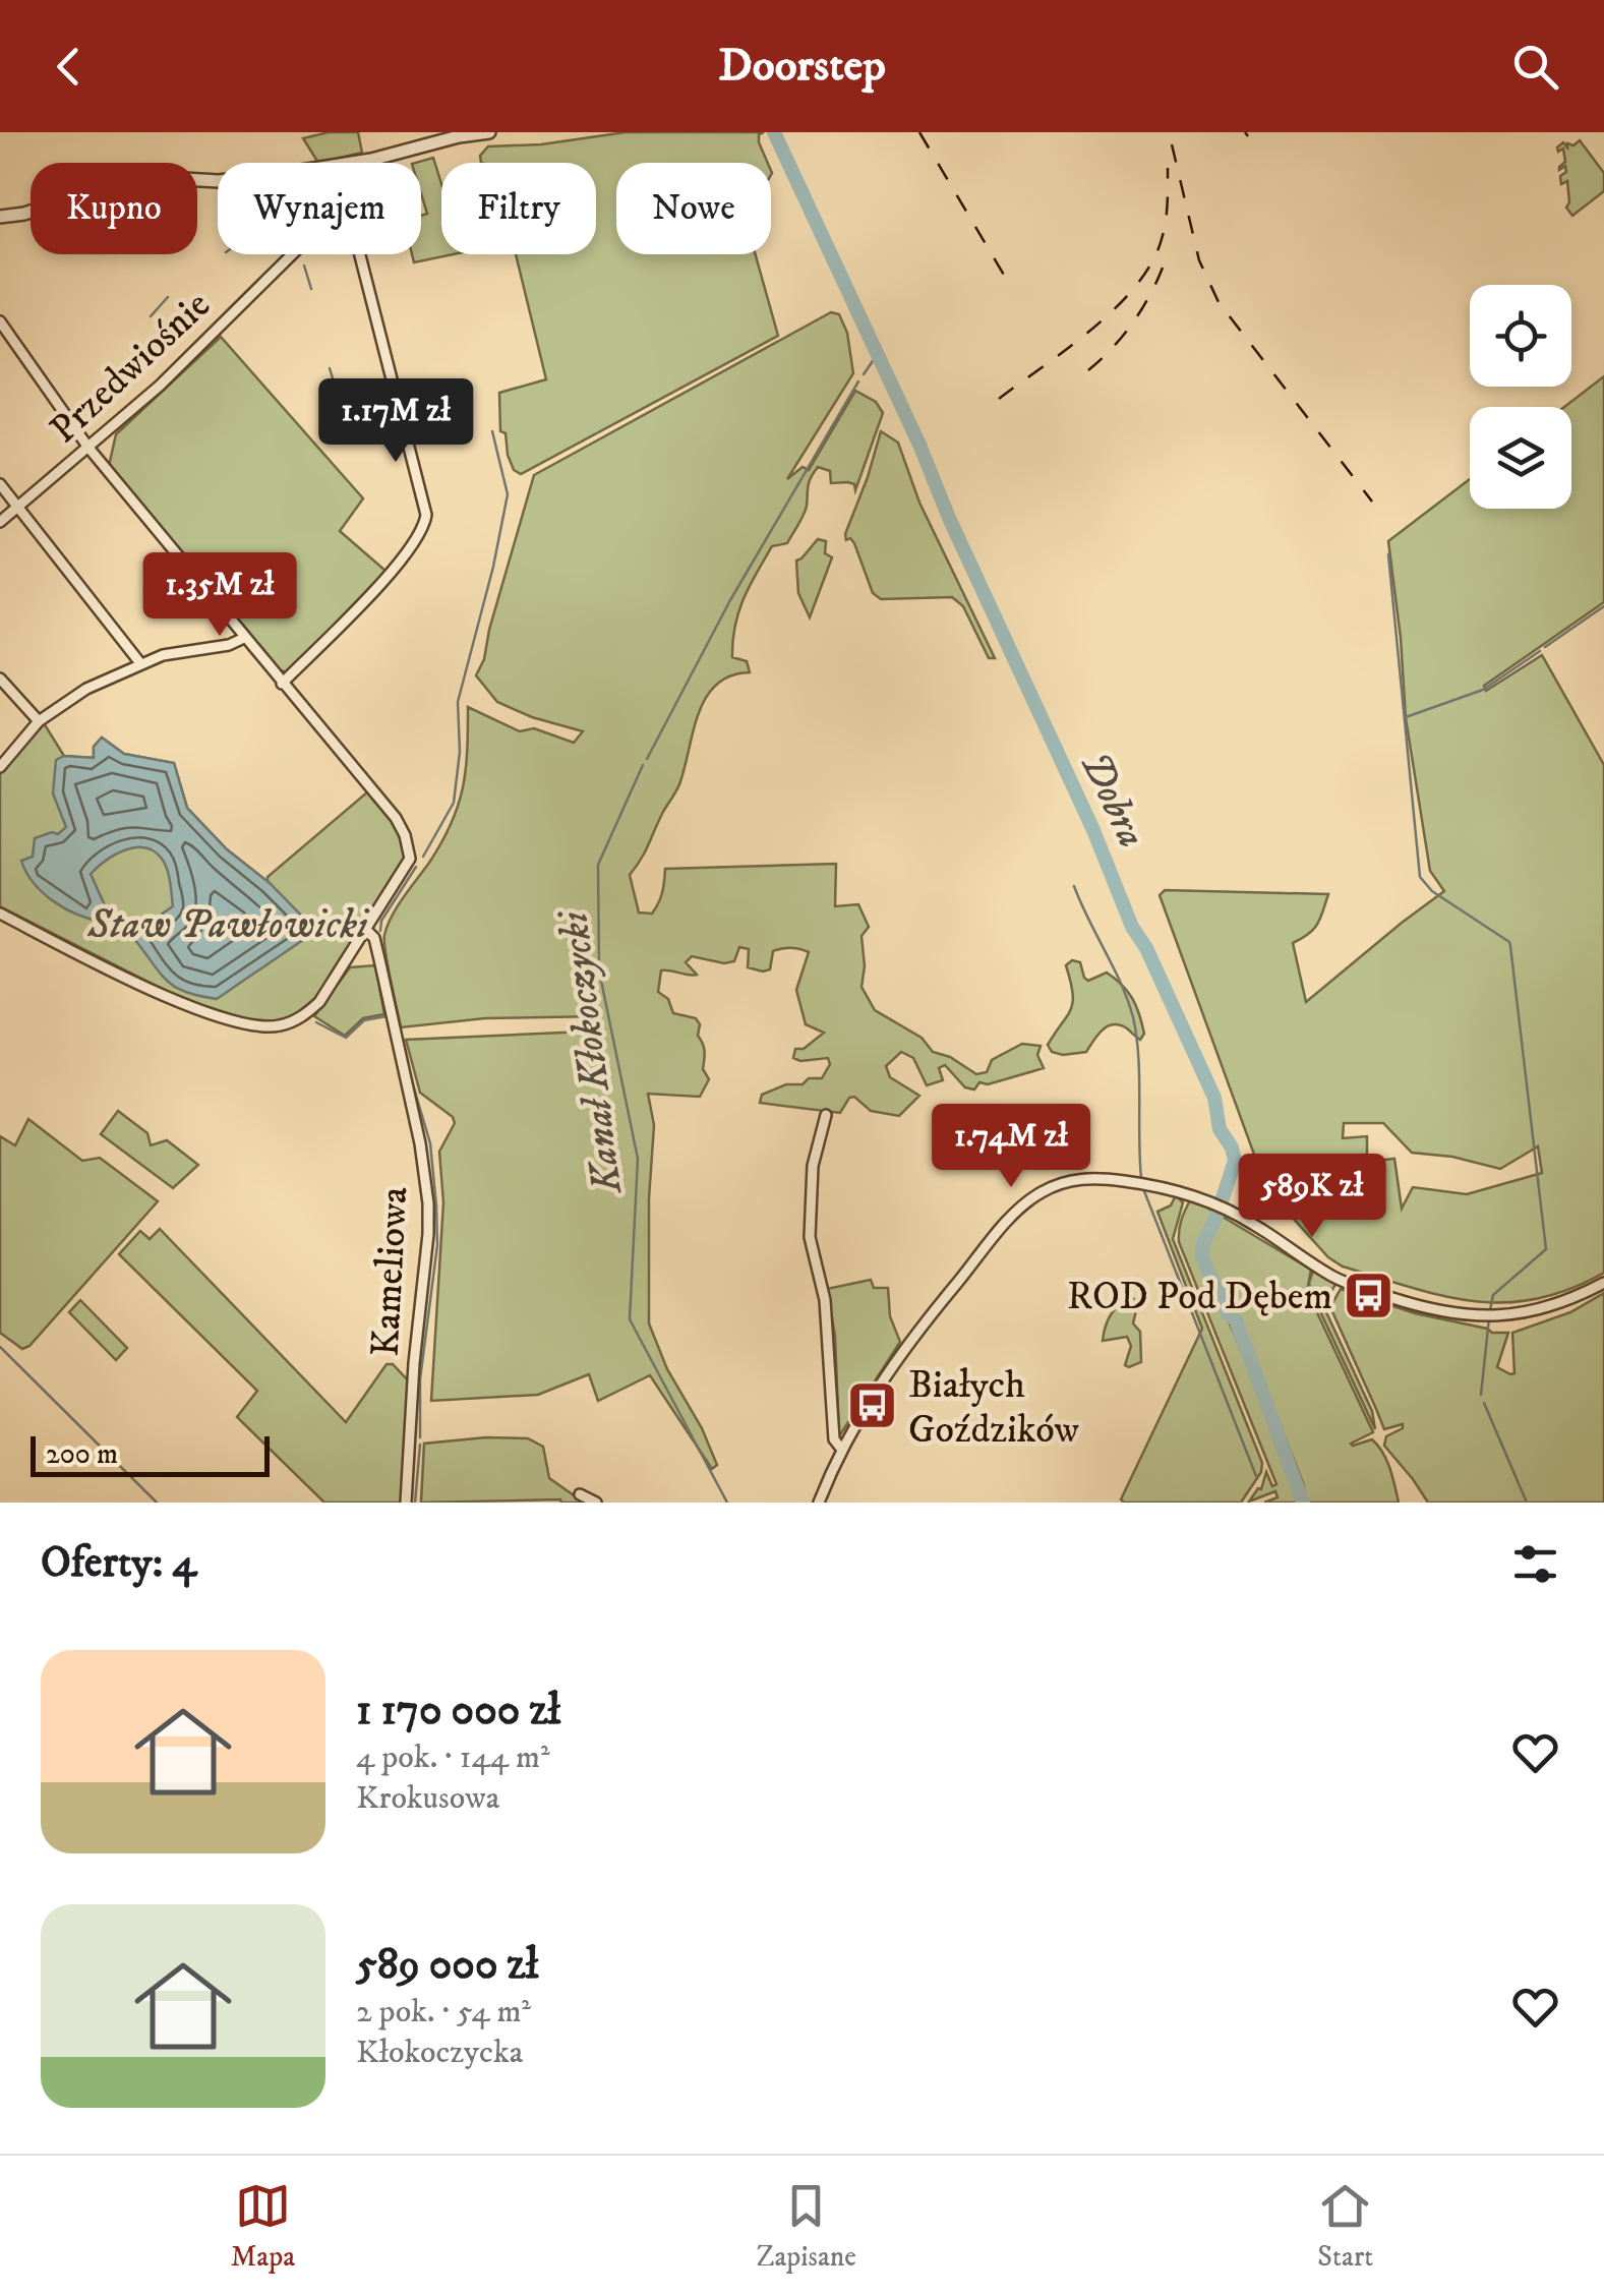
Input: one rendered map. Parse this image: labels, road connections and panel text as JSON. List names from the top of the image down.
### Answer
{
  "streets": {
    "street": ["Przedwiośnie", "Kameliowa"]
  },
  "water": ["Dobra", "Staw Pawłowicki", "Kanał Kłokoczycki"],
  "places": {
    "bus stop": ["ROD Pod Dębem", "Białych Goździków"]
  },
  "scale_bar": "200 m",
  "page": {
    "header": "Doorstep",
    "chip": [
      "Kupno",
      "Wynajem",
      "Filtry",
      "Nowe"
    ],
    "price": [
      "1.17M zł",
      "1.35M zł",
      "1.74M zł",
      "589K zł"
    ],
    "scale": "200 m",
    "heading": "Oferty: 4",
    "list": [
      {
        "name": "1 170 000 zł",
        "note": "4 pok. · 144 m² · Krokusowa"
      },
      {
        "name": "589 000 zł",
        "note": "2 pok. · 54 m² · Kłokoczycka"
      }
    ],
    "tabs": ["Mapa", "Zapisane", "Start"]
  }
}
